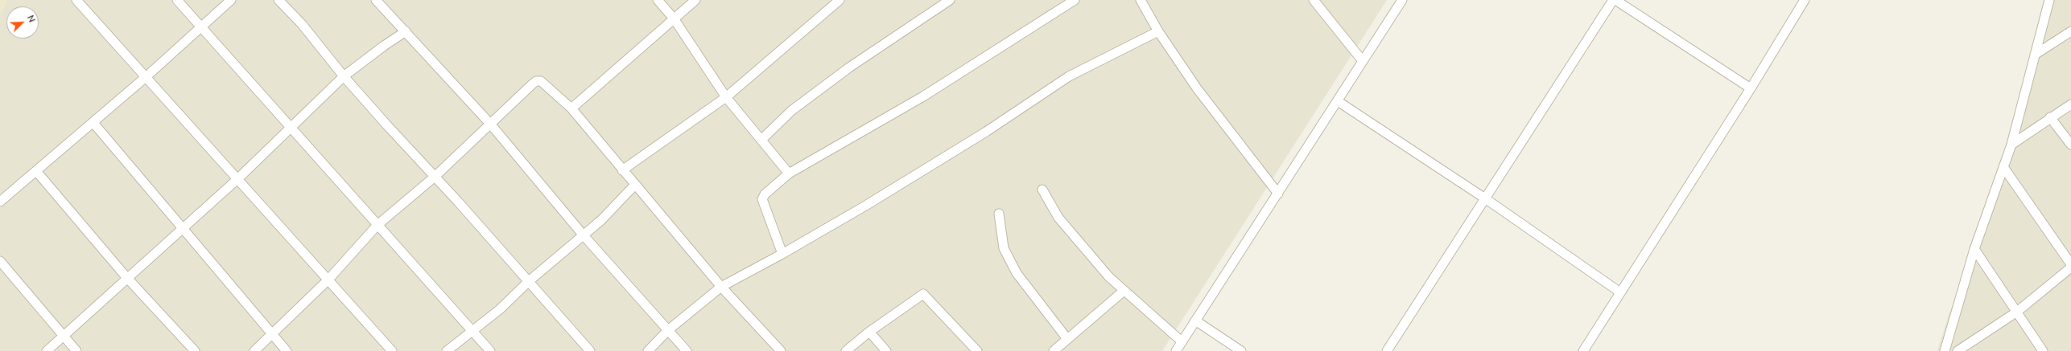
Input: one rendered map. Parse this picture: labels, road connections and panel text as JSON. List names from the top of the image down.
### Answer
{
  "north": "top right"
}
